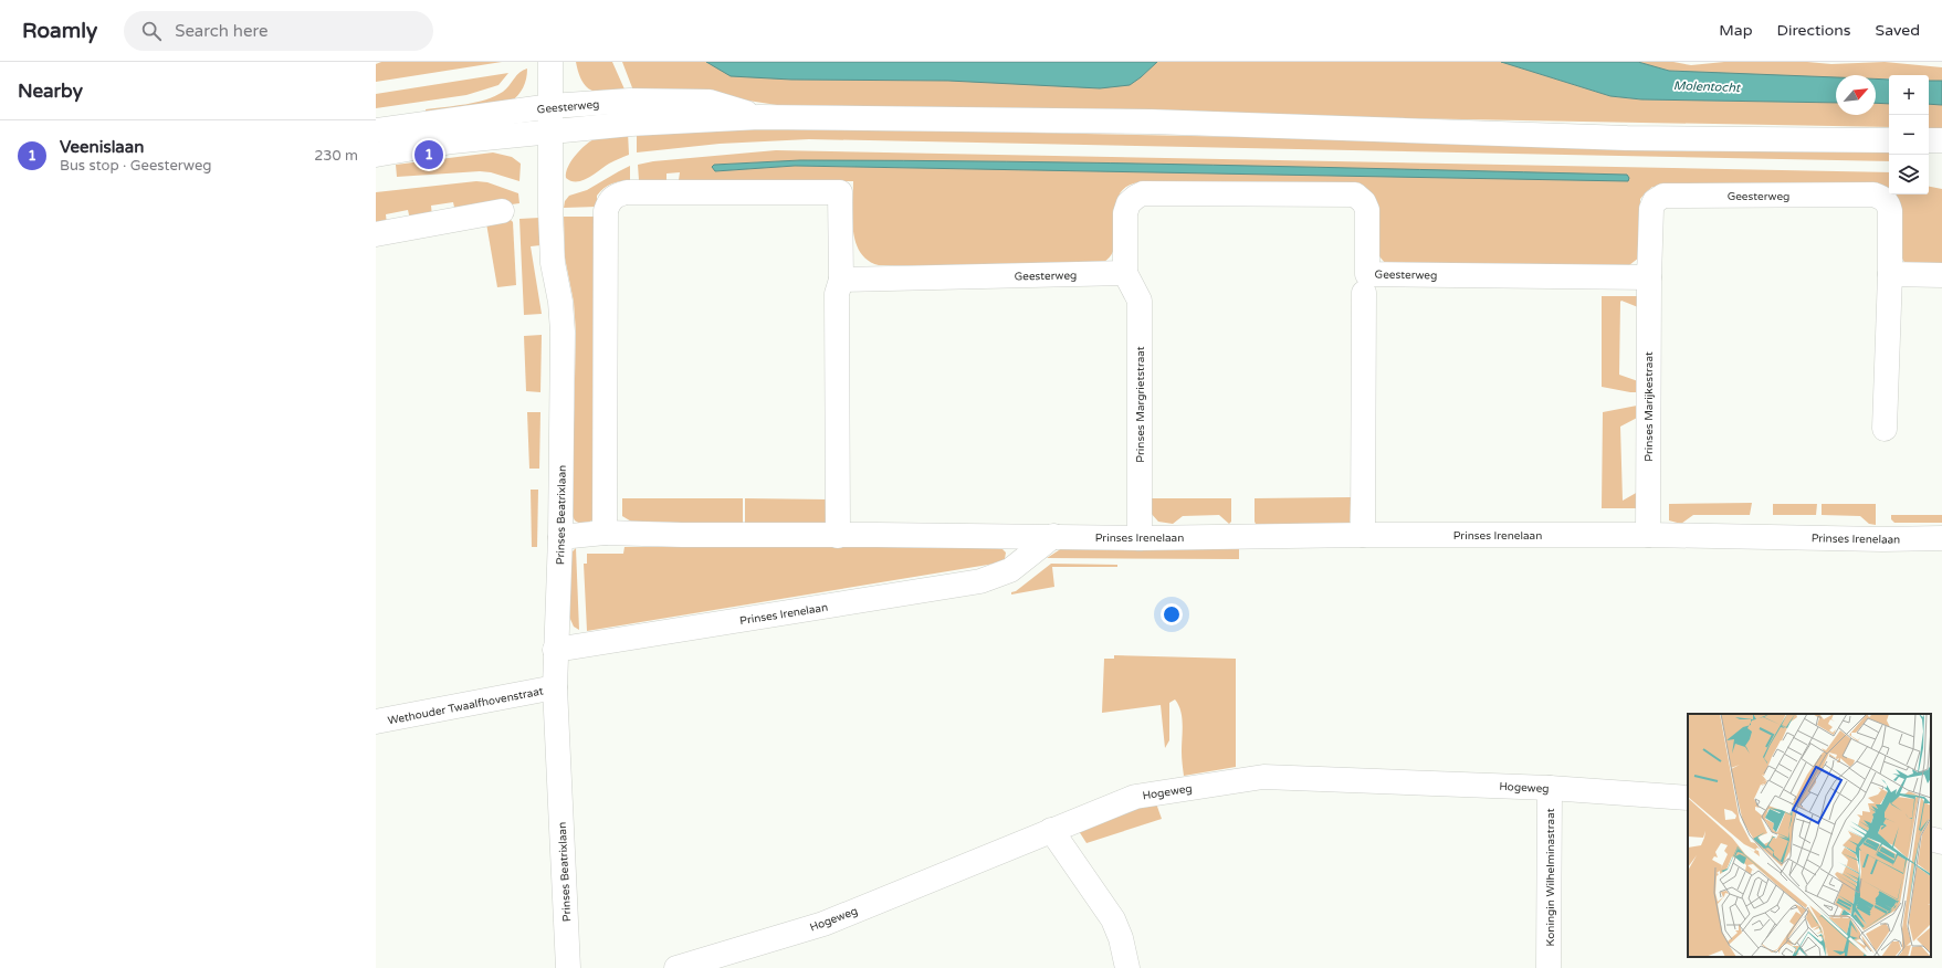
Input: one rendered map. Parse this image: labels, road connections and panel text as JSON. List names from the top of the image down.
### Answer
{
  "streets": {
    "street": [
      "Geesterweg",
      "Prinses Margrietstraat",
      "Prinses Marijkestraat",
      "Prinses Beatrixlaan",
      "Prinses Irenelaan",
      "Wethouder Twaalfhovenstraat",
      "Hogeweg",
      "Koningin Wilhelminastraat"
    ]
  },
  "crossings": [
    ["Geesterweg", "Prinses Margrietstraat"],
    ["Geesterweg", "Prinses Marijkestraat"],
    ["Geesterweg", "Prinses Beatrixlaan"],
    ["Geesterweg", "Prinses Irenelaan"],
    ["Prinses Margrietstraat", "Prinses Irenelaan"],
    ["Prinses Marijkestraat", "Prinses Irenelaan"],
    ["Prinses Beatrixlaan", "Prinses Irenelaan"],
    ["Prinses Beatrixlaan", "Wethouder Twaalfhovenstraat"],
    ["Hogeweg", "Koningin Wilhelminastraat"]
  ],
  "water": ["Molentocht"],
  "north": "top right",
  "page": {
    "header": "Roamly",
    "search": "Search here",
    "nav": ["Map", "Directions", "Saved"],
    "heading": "Nearby",
    "map_buttons": ["+", "−"],
    "list": [
      {
        "mark": "1",
        "name": "Veenislaan",
        "note": "Bus stop · Geesterweg",
        "value": "230 m"
      }
    ],
    "pins": "1"
  }
}
